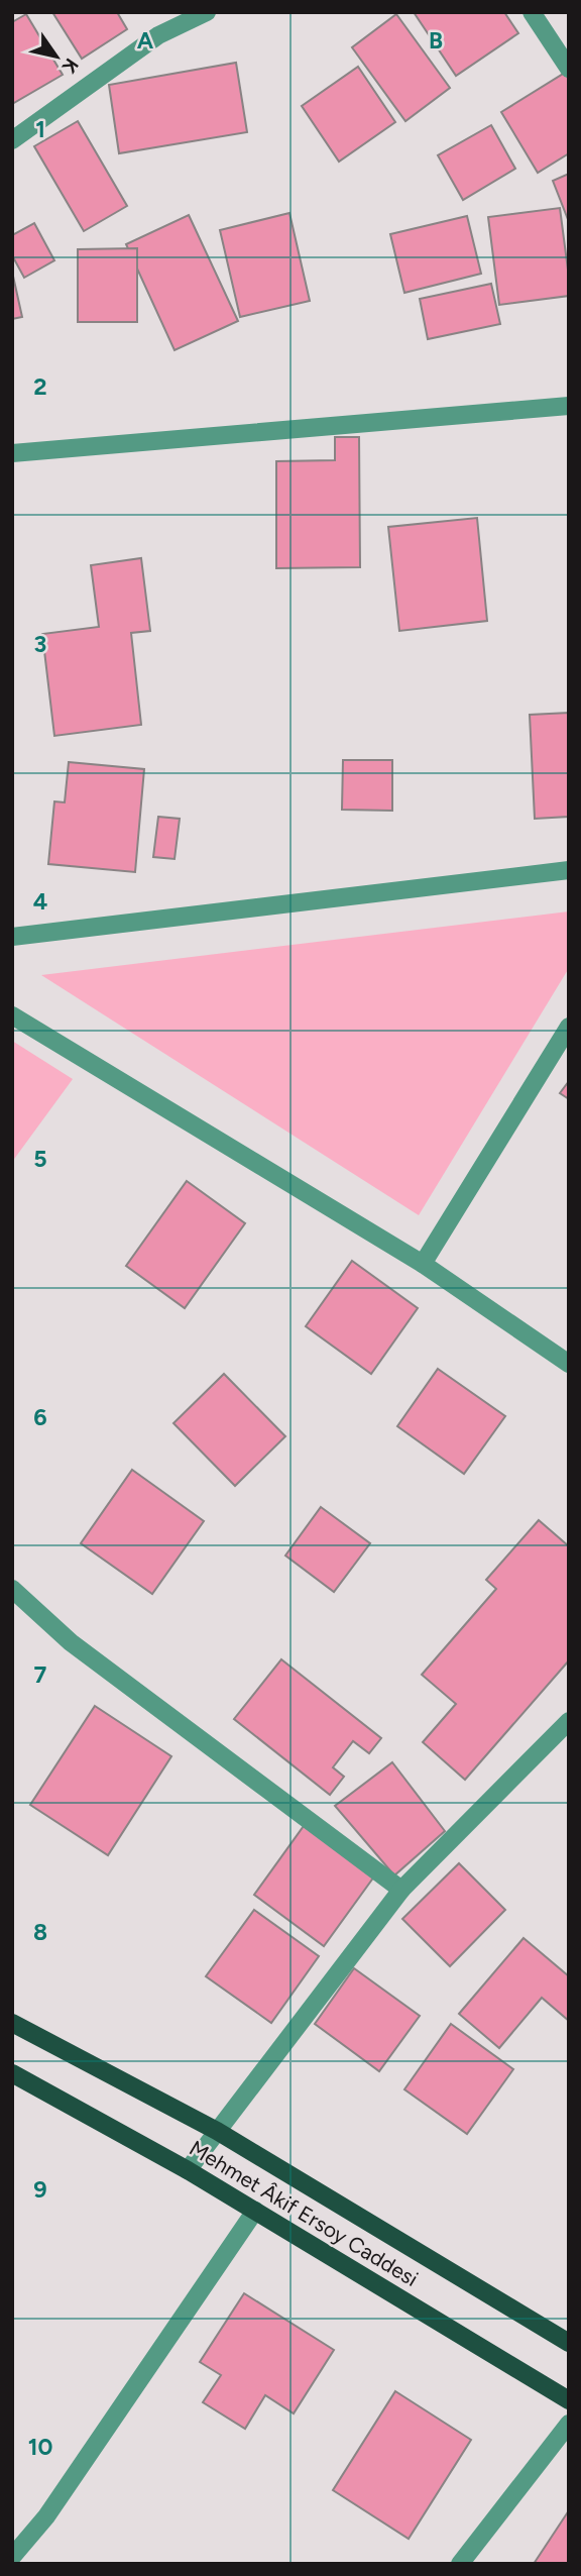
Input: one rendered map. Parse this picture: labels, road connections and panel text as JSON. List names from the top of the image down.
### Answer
{
  "streets": {
    "main road": ["Mehmet Âkif Ersoy Caddesi"]
  },
  "north": "bottom right",
  "grid": {
    "columns": ["A", "B"],
    "rows": [
      "1",
      "2",
      "3",
      "4",
      "5",
      "6",
      "7",
      "8",
      "9",
      "10"
    ]
  }
}
